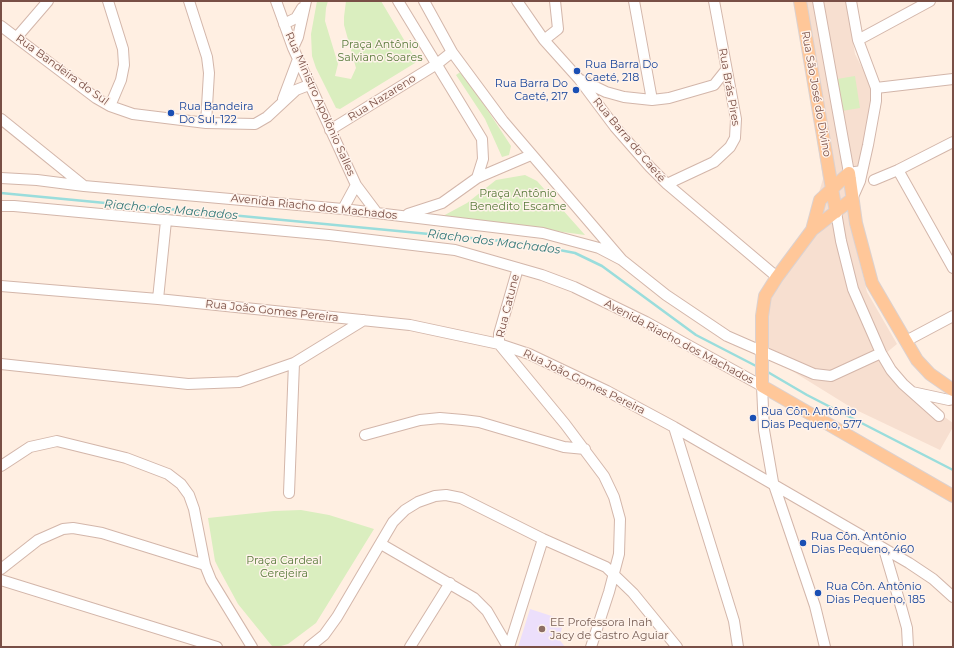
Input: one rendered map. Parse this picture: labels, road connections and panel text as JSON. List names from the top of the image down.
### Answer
{
  "streets": {
    "main road": ["Rua São José do Divino", "Avenida Riacho dos Machados"],
    "street": [
      "Rua Bandeira do Sul",
      "Rua Brás Pires",
      "Rua Nazareno",
      "Rua Ministro Apolônio Salles",
      "Rua Barra do Caeté",
      "Rua Catune",
      "Rua João Gomes Pereira"
    ]
  },
  "crossings": [
    ["Rua Bandeira do Sul", "Rua Ministro Apolônio Salles"],
    ["Rua Brás Pires", "Rua Barra do Caeté"],
    ["Rua Nazareno", "Rua Ministro Apolônio Salles"],
    ["Rua Ministro Apolônio Salles", "Avenida Riacho dos Machados"],
    ["Avenida Riacho dos Machados", "Rua Catune"],
    ["Rua Catune", "Rua João Gomes Pereira"]
  ],
  "water": ["Riacho dos Machados"],
  "parks": ["Praça Antônio Salviano Soares", "Praça Antônio Benedito Escame", "Praça Cardeal Cerejeira"],
  "places": [
    "Rua Barra Do Caeté, 218",
    "Rua Barra Do Caeté, 217",
    "Rua Bandeira Do Sul, 122",
    "Rua Côn. Antônio Dias Pequeno, 577",
    "Rua Côn. Antônio Dias Pequeno, 460",
    "Rua Côn. Antônio Dias Pequeno, 185",
    "EE Professora Inah Jacy de Castro Aguiar"
  ]
}
